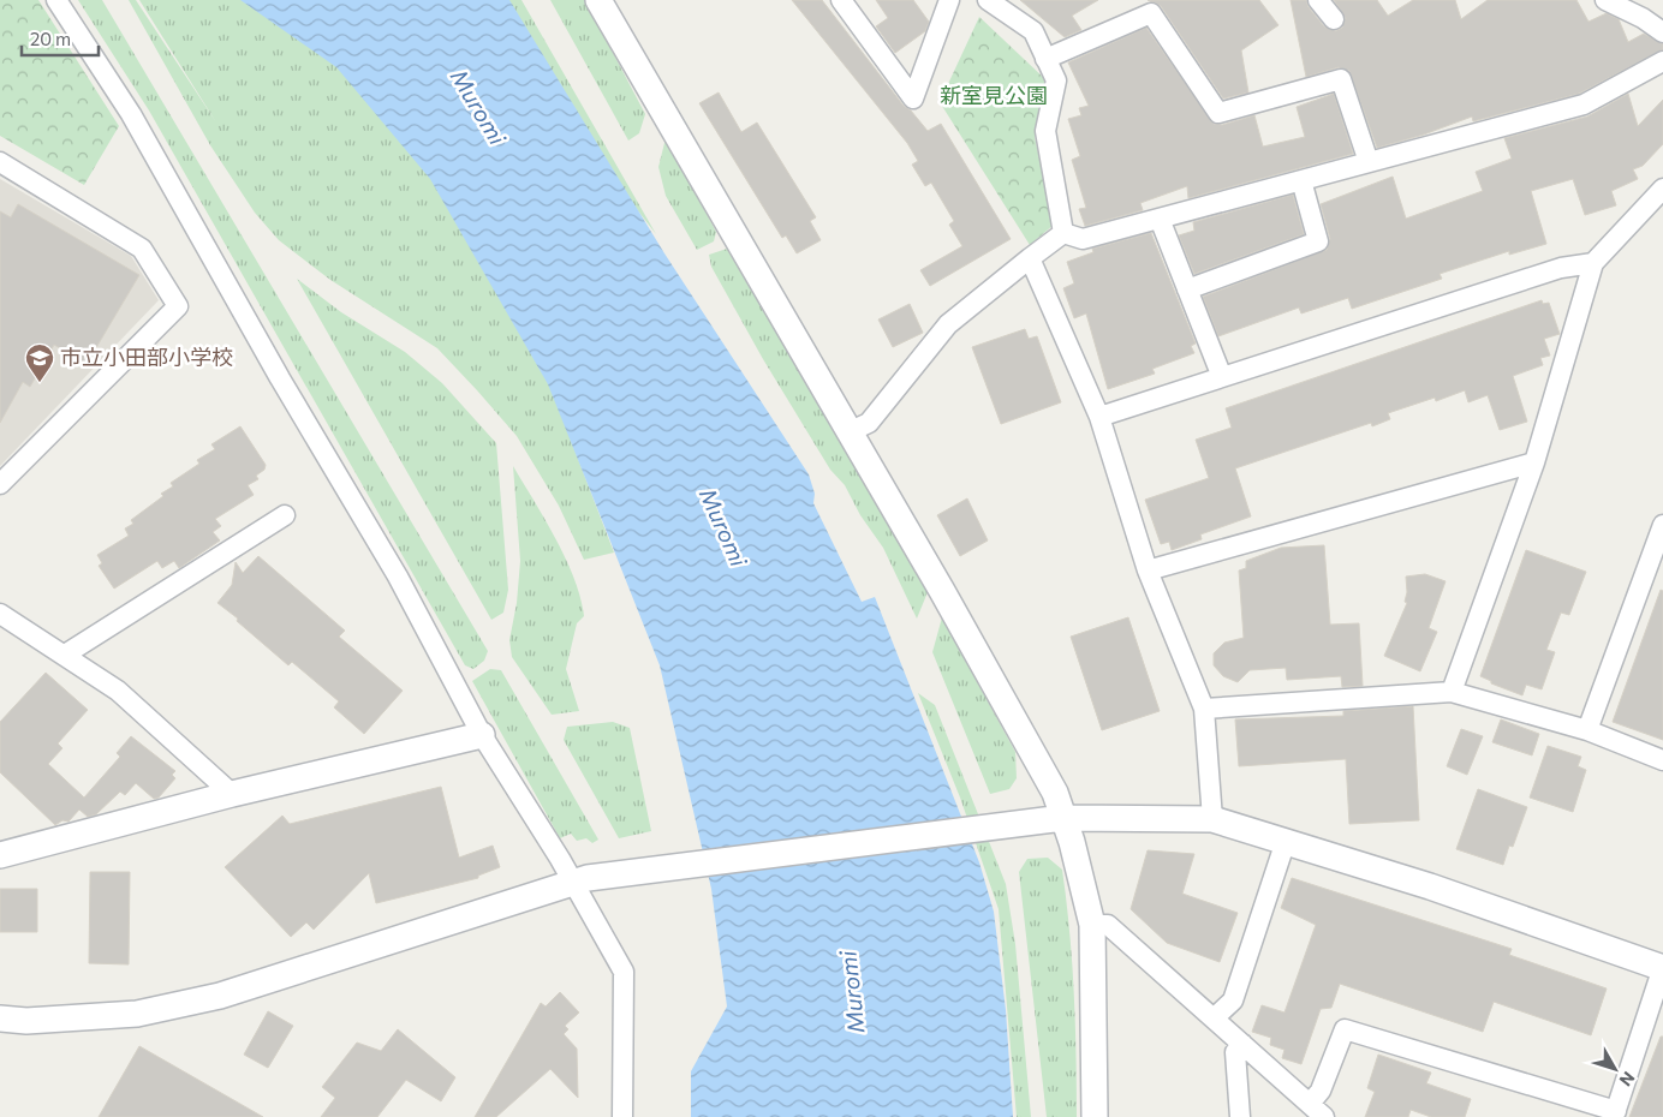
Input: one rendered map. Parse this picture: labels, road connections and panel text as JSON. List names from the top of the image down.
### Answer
{
  "water": ["Muromi"],
  "parks": ["新室見公園"],
  "places": {
    "school or university": ["市立小田部小学校"]
  },
  "scale_bar": "20 m",
  "north": "bottom right"
}
